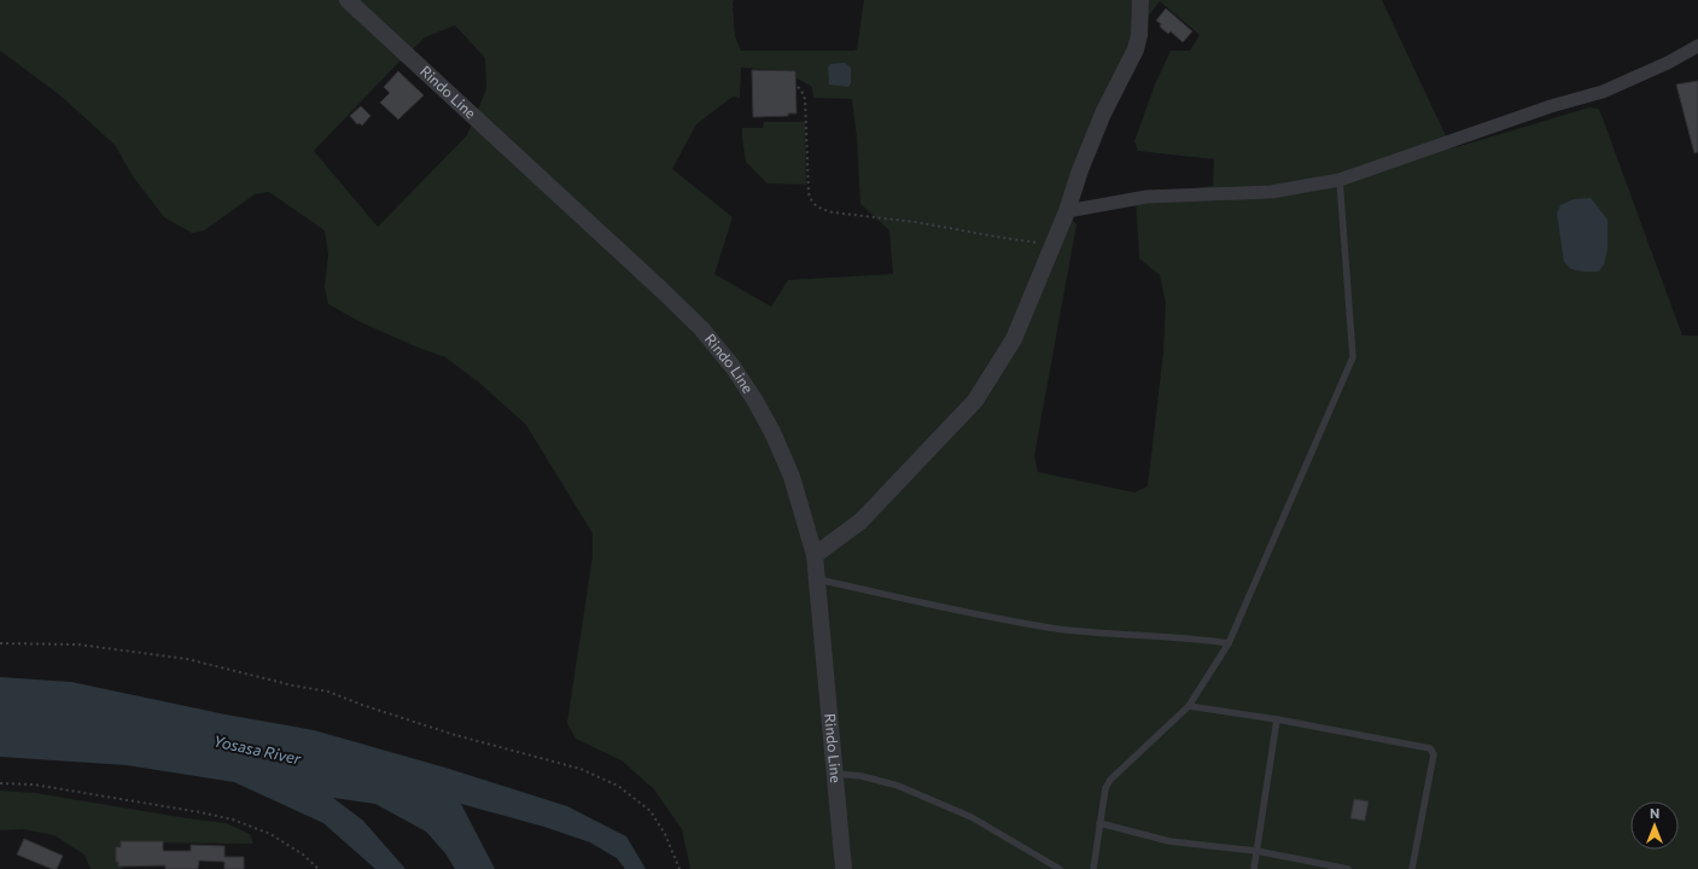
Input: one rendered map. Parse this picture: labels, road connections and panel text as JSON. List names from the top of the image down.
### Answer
{
  "streets": {
    "street": ["Rindo Line"]
  },
  "water": ["Yosasa River"],
  "north": "top"
}
